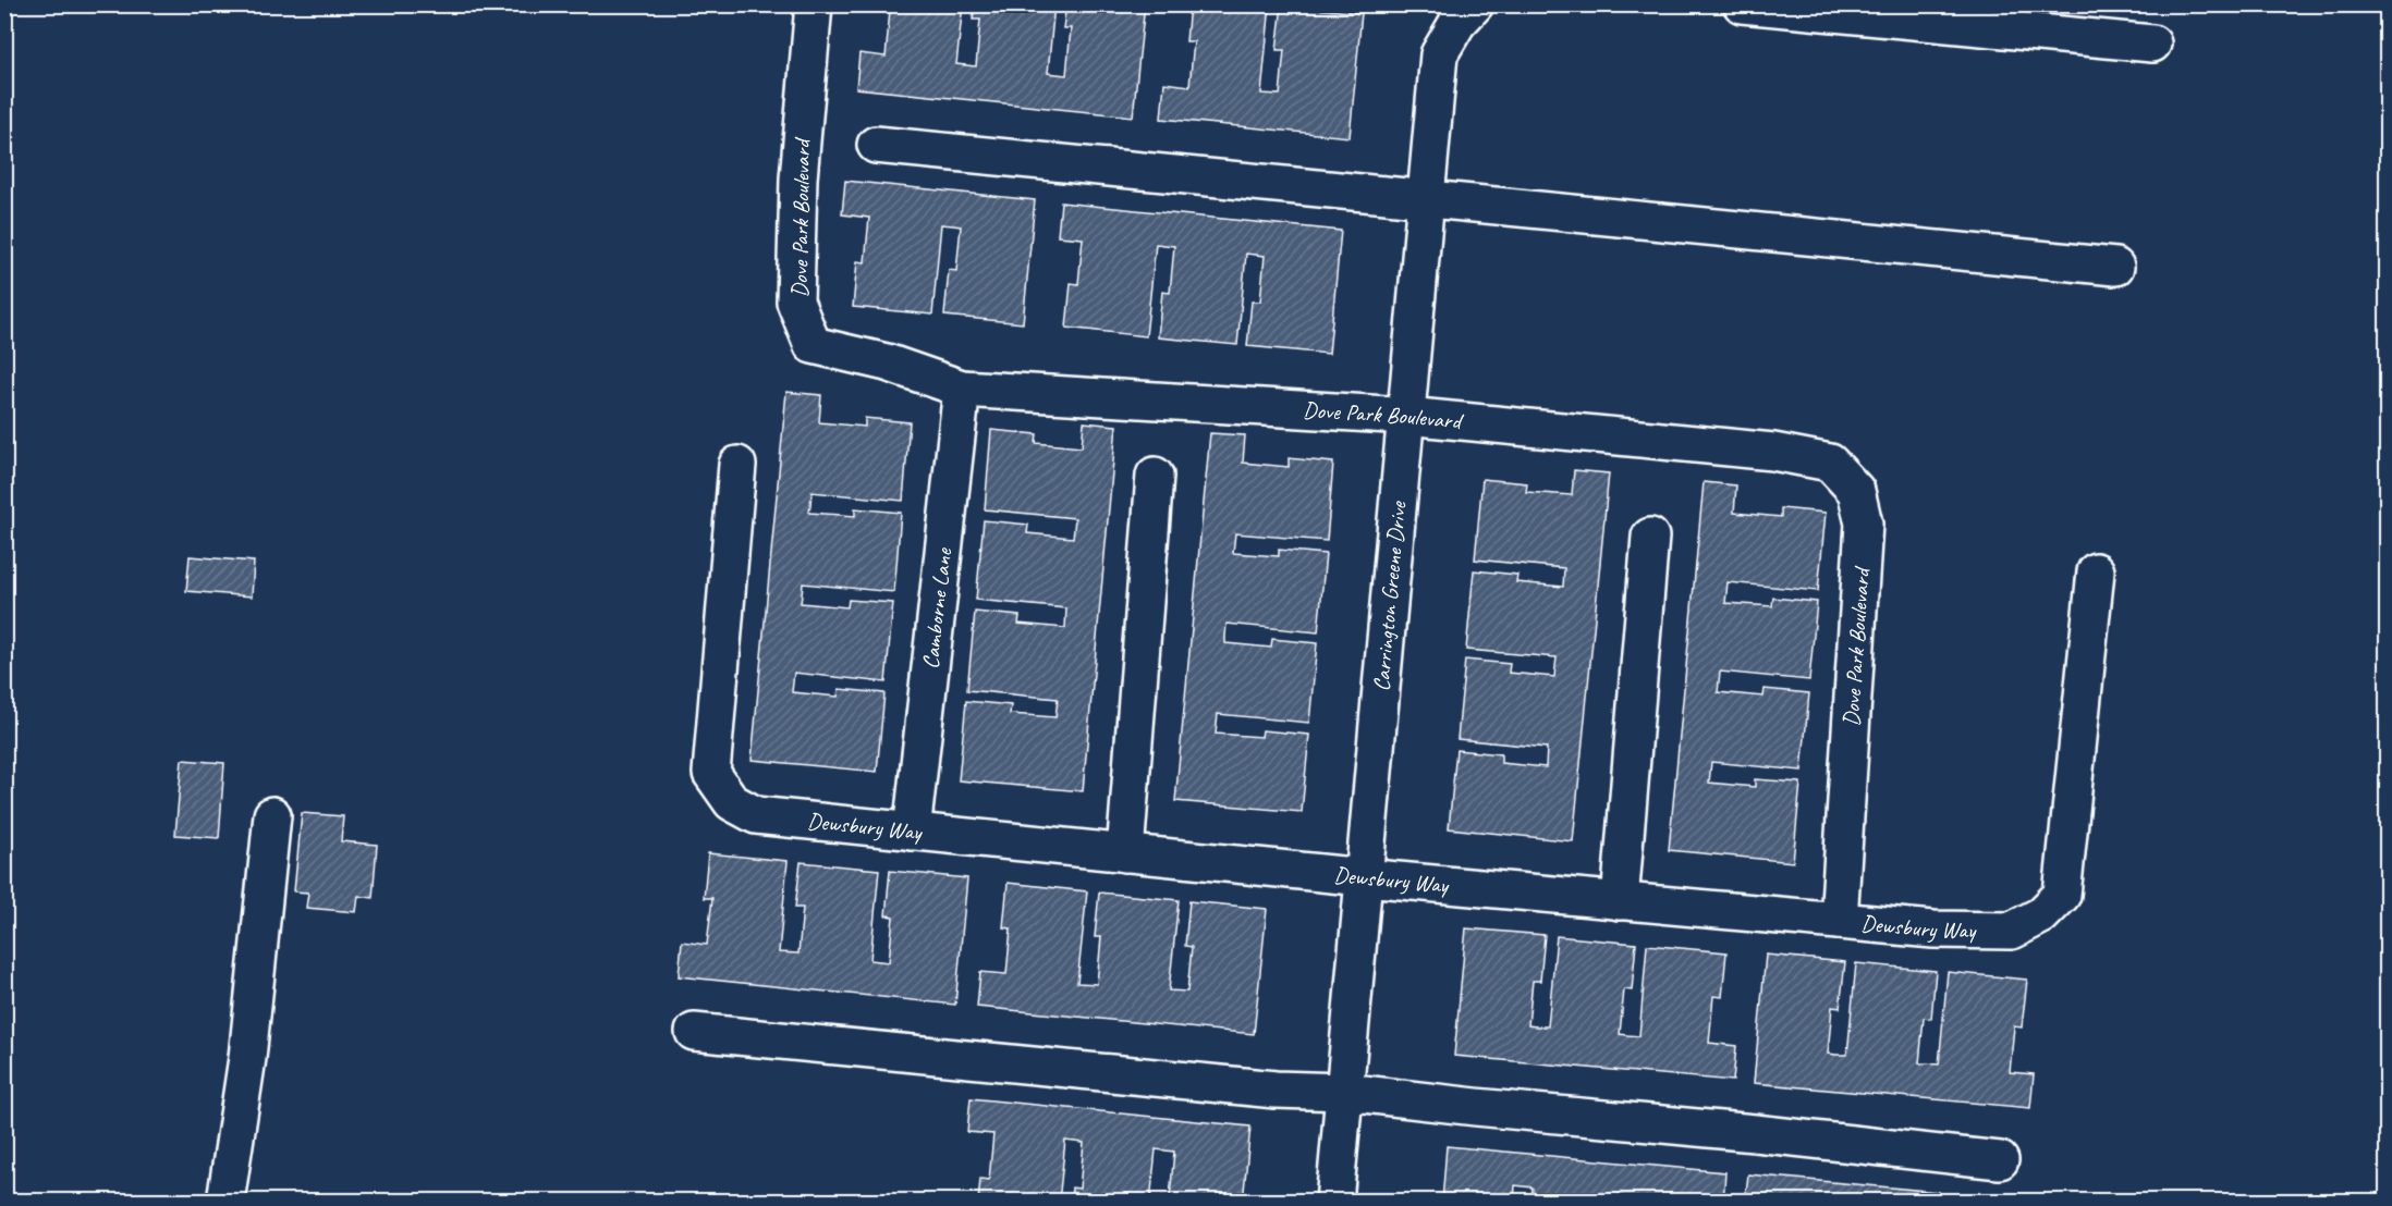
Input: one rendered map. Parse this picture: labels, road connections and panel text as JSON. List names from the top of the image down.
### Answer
{
  "streets": {
    "street": [
      "Dove Park Boulevard",
      "Carrington Greene Drive",
      "Camborne Lane",
      "Dewsbury Way"
    ]
  },
  "crossings": [
    ["Dove Park Boulevard", "Carrington Greene Drive"],
    ["Dove Park Boulevard", "Camborne Lane"],
    ["Dove Park Boulevard", "Dewsbury Way"],
    ["Carrington Greene Drive", "Dewsbury Way"],
    ["Camborne Lane", "Dewsbury Way"]
  ]
}
